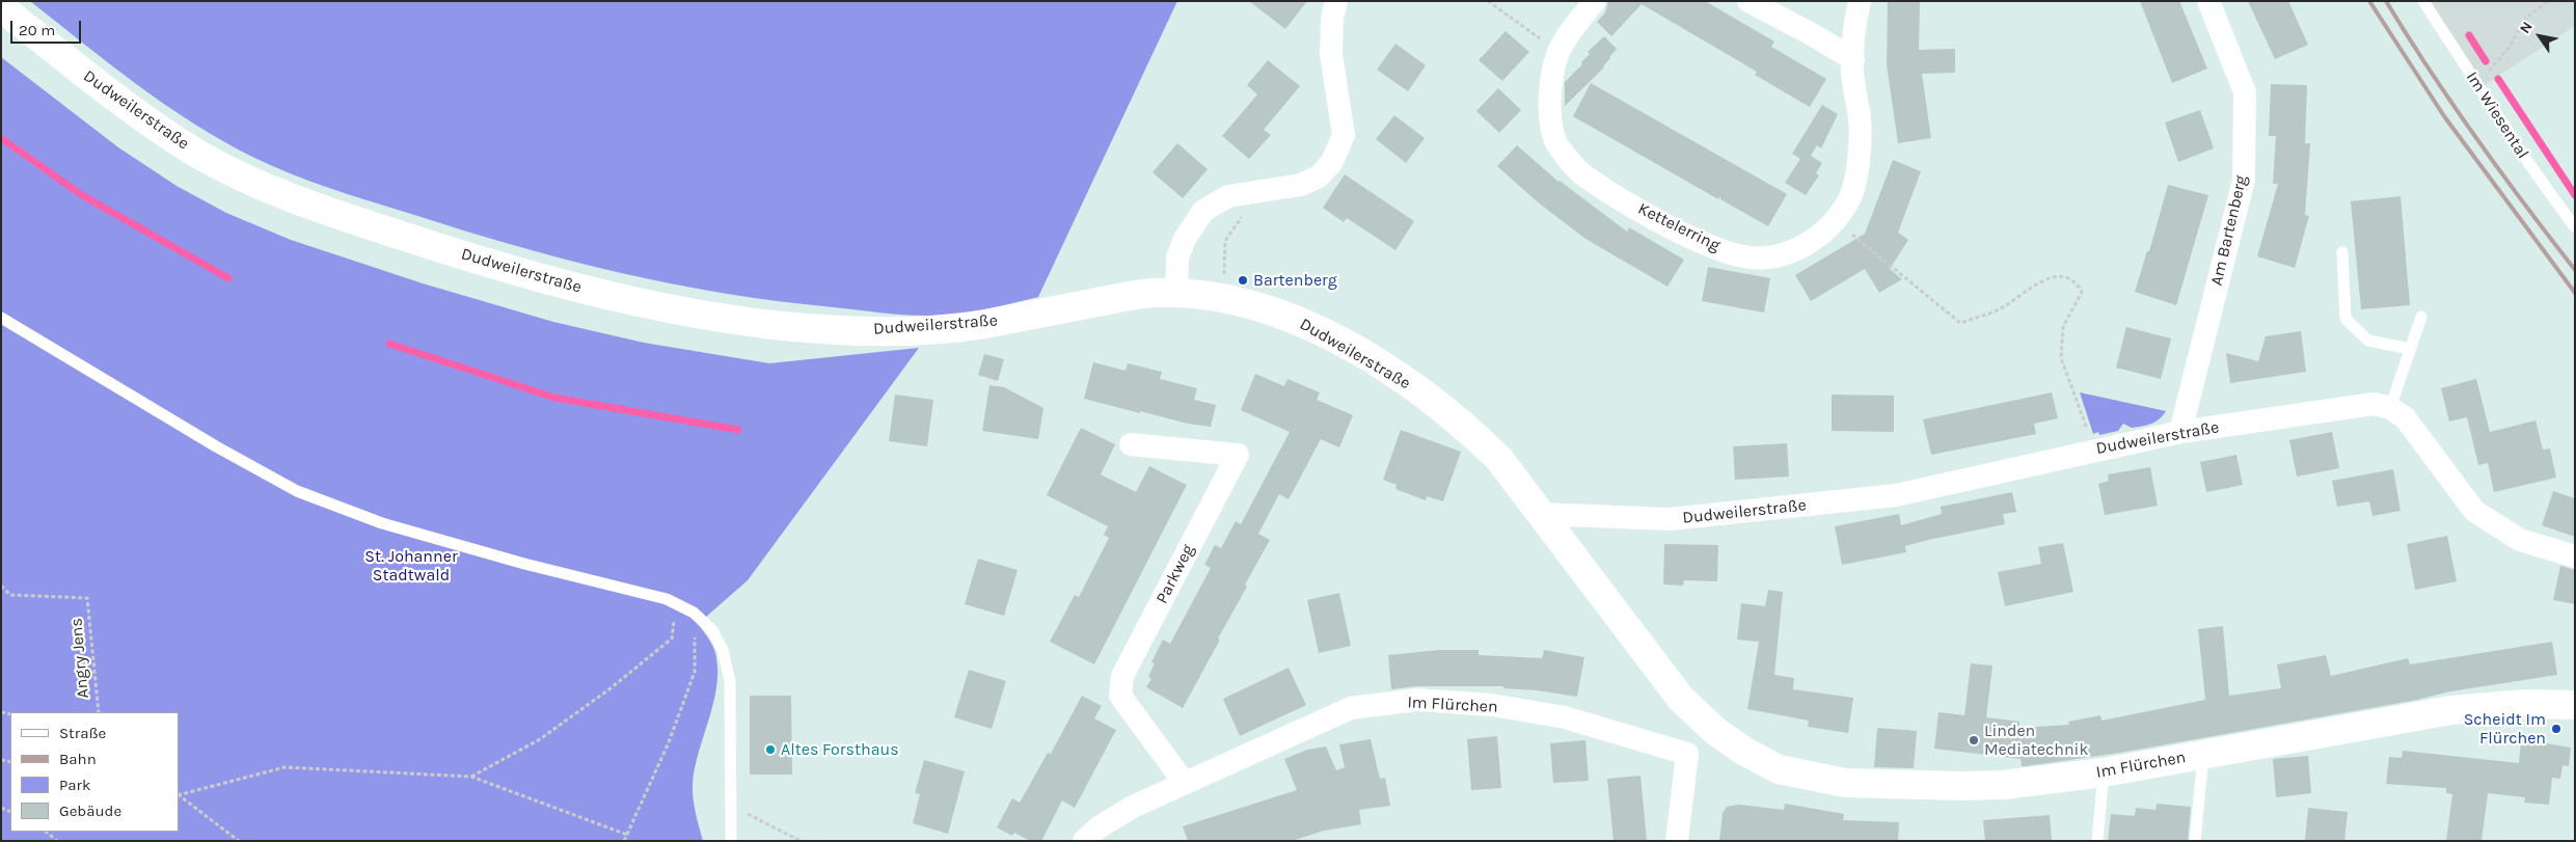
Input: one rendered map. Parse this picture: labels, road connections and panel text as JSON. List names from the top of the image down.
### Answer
{
  "streets": {
    "street": [
      "Dudweilerstraße",
      "Kettelerring",
      "Am Bartenberg",
      "Parkweg",
      "Im Flürchen"
    ],
    "lane": ["Im Wiesental"],
    "path": ["Angry Jens"]
  },
  "crossings": [
    ["Dudweilerstraße", "Am Bartenberg"],
    ["Dudweilerstraße", "Im Flürchen"],
    ["Parkweg", "Im Flürchen"]
  ],
  "parks": ["St. Johanner Stadtwald"],
  "places": [
    "Bartenberg",
    "Scheidt Im Flürchen",
    "Linden Mediatechnik",
    "Altes Forsthaus"
  ],
  "legend": [
    "Straße",
    "Bahn",
    "Park",
    "Gebäude"
  ],
  "scale_bar": "20 m",
  "north": "top left"
}
